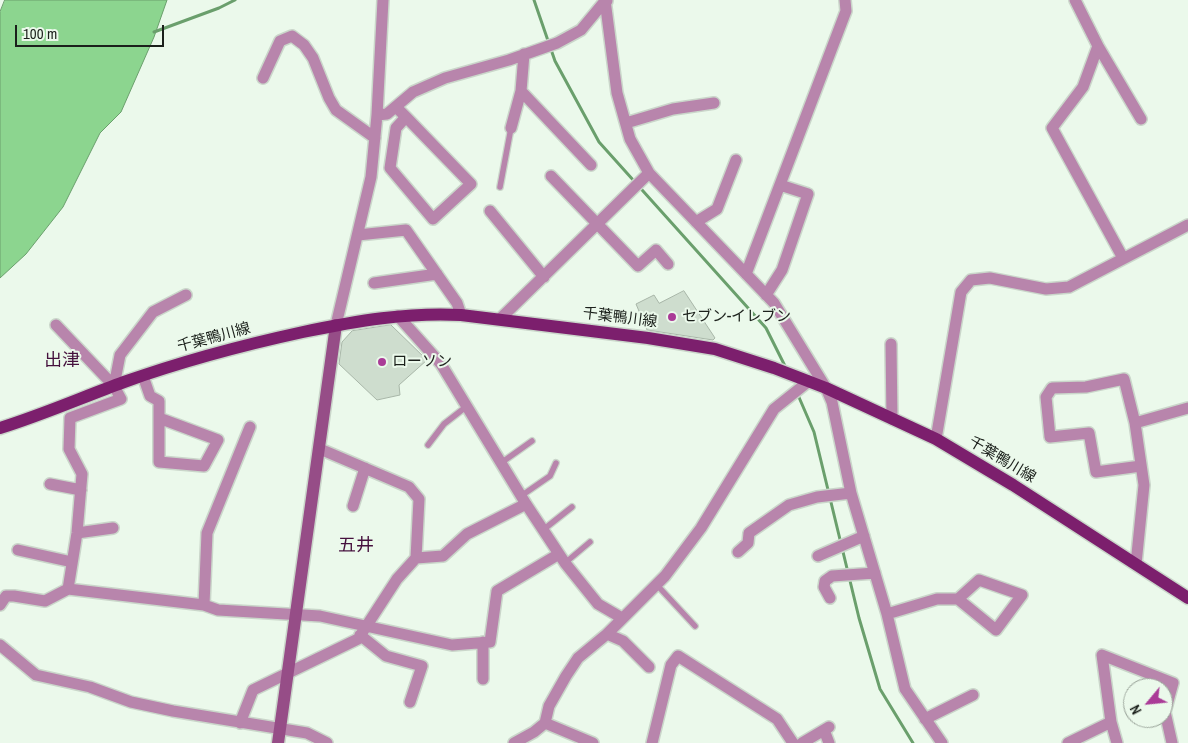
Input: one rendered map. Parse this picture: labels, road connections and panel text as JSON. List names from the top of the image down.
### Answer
{
  "streets": {
    "main road": ["千葉鴨川線"]
  },
  "districts": ["出津", "五井"],
  "places": ["セブン-イレブン", "ローソン"],
  "scale_bar": "100 m",
  "north": "bottom left"
}
